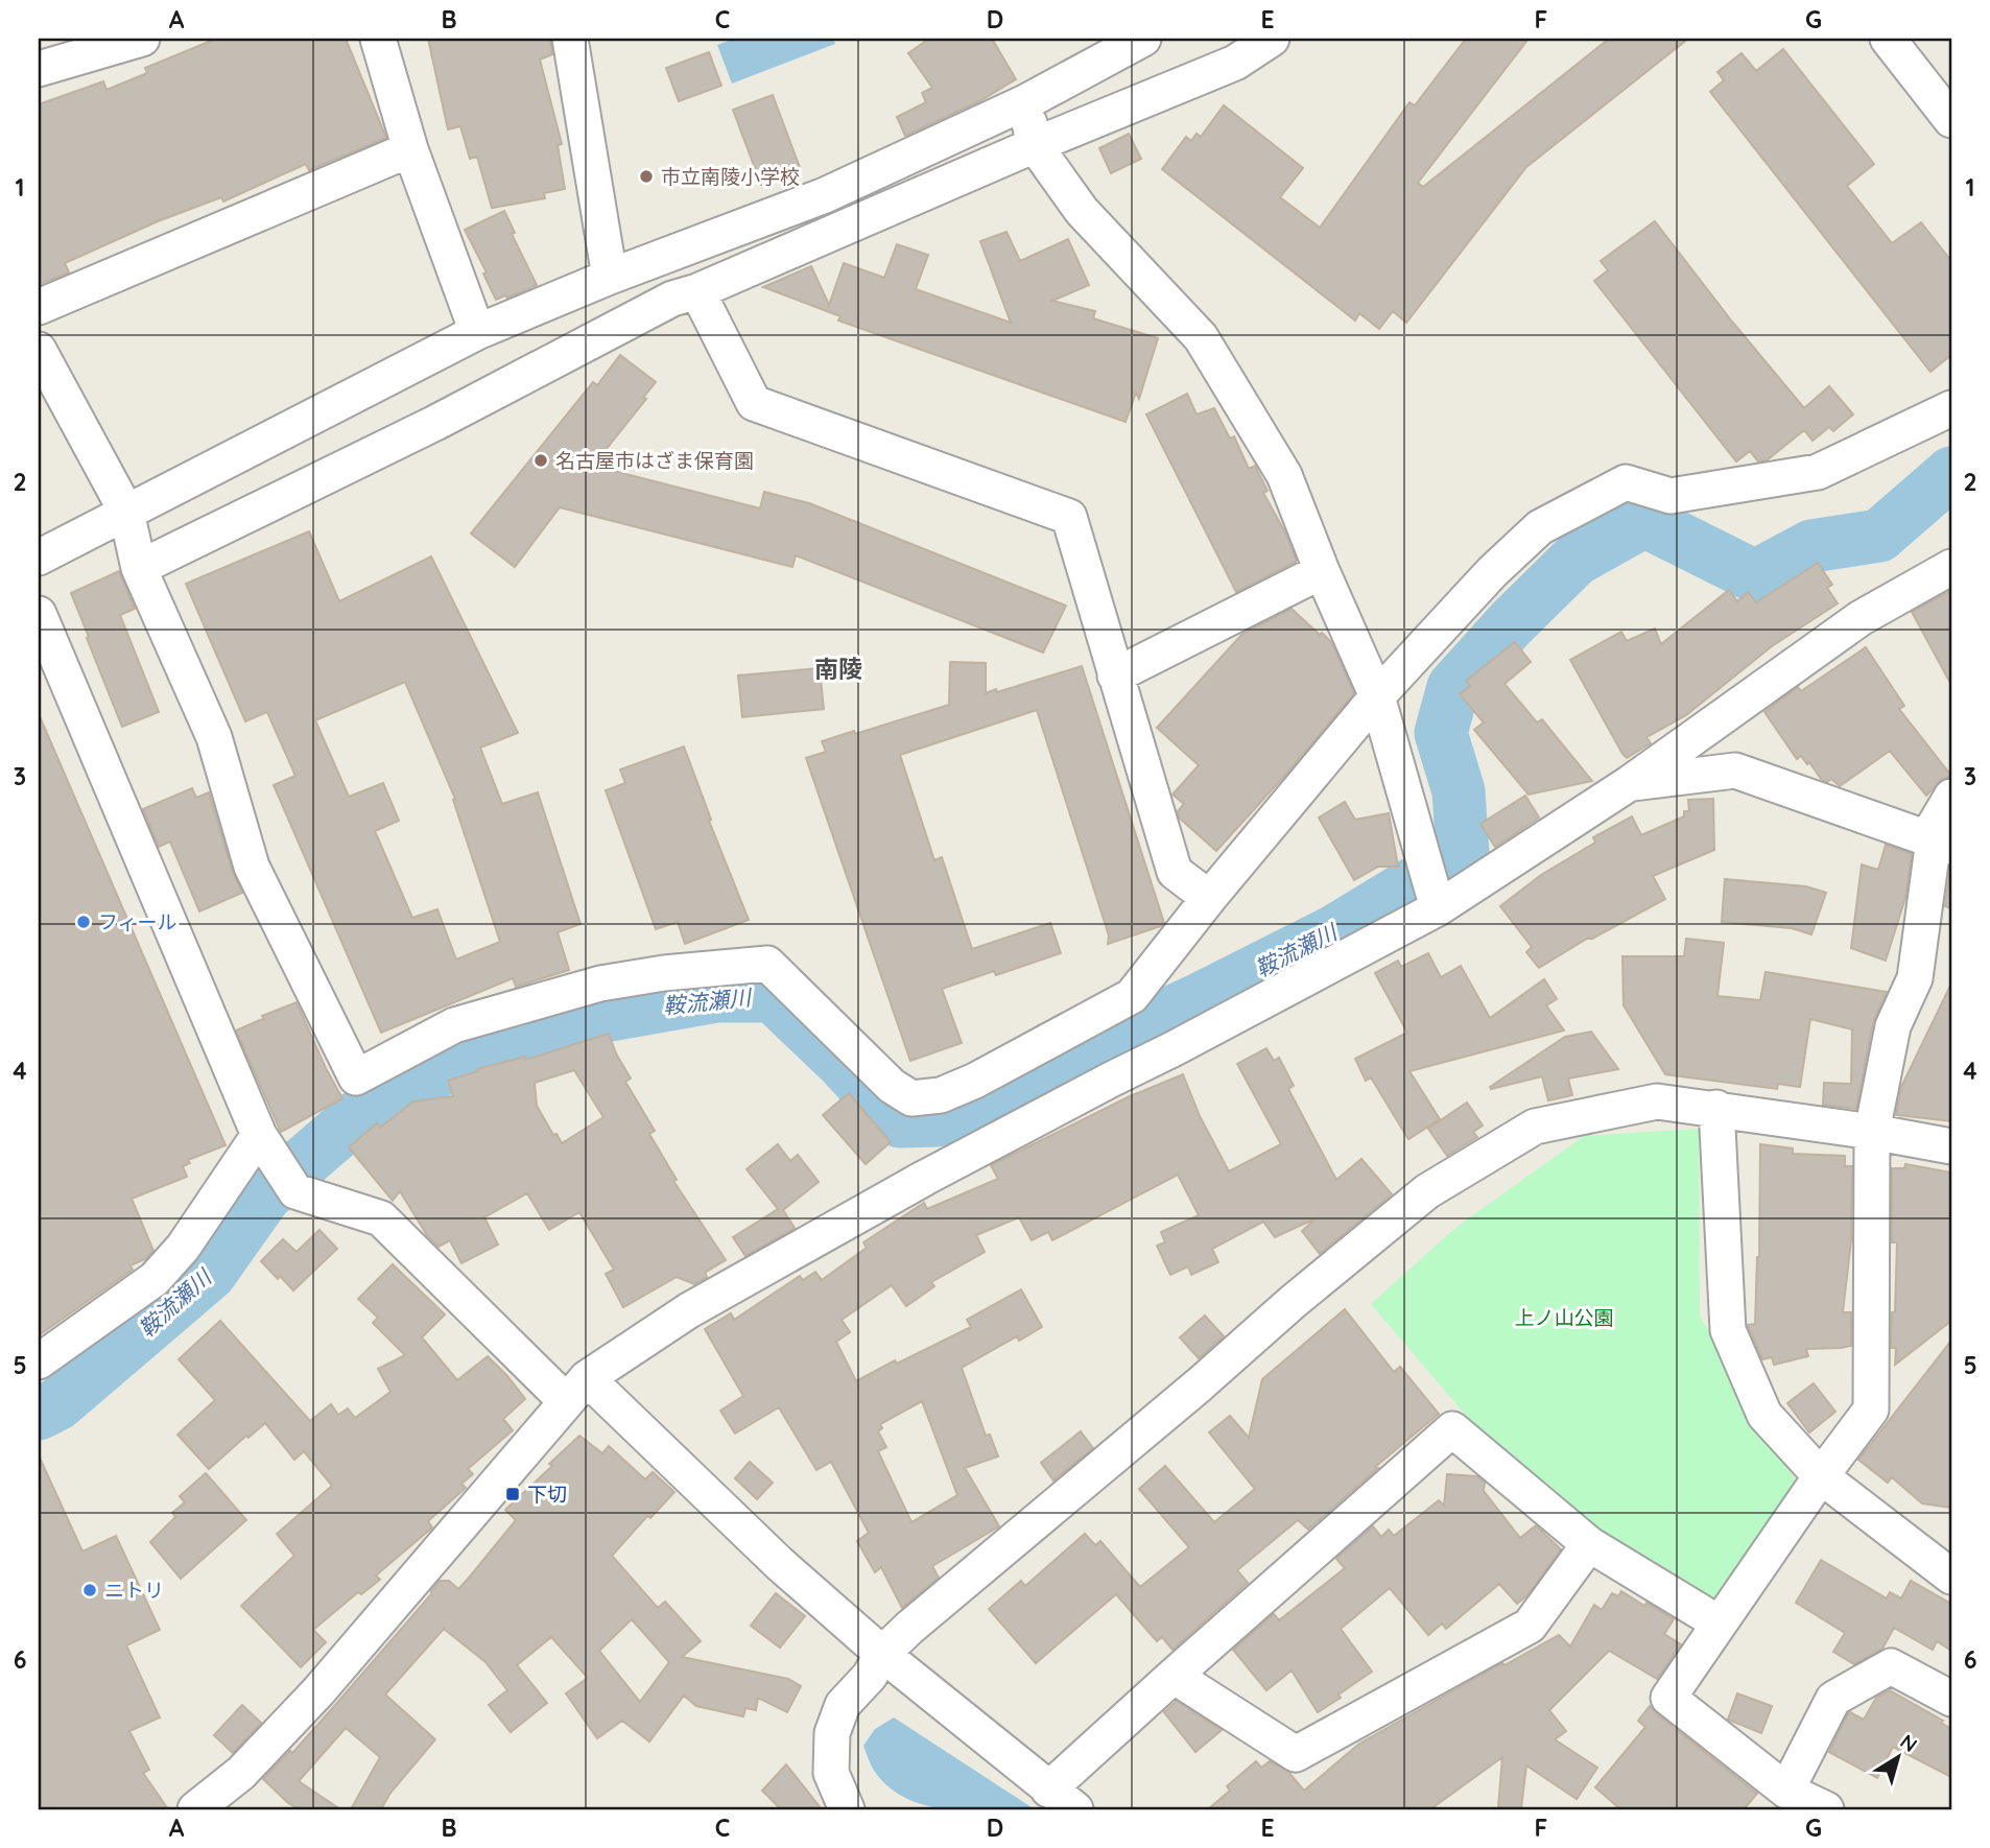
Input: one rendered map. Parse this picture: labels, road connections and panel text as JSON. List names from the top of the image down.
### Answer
{
  "districts": ["南陵"],
  "water": ["鞍流瀬川"],
  "parks": ["上ノ山公園"],
  "places": {
    "other": [
      "市立南陵小学校",
      "名古屋市はざま保育園",
      "フィール",
      "ニトリ"
    ],
    "transit": ["下切"]
  },
  "north": "top right",
  "grid": {
    "columns": [
      "A",
      "B",
      "C",
      "D",
      "E",
      "F",
      "G"
    ],
    "rows": [
      "1",
      "2",
      "3",
      "4",
      "5",
      "6"
    ]
  }
}
